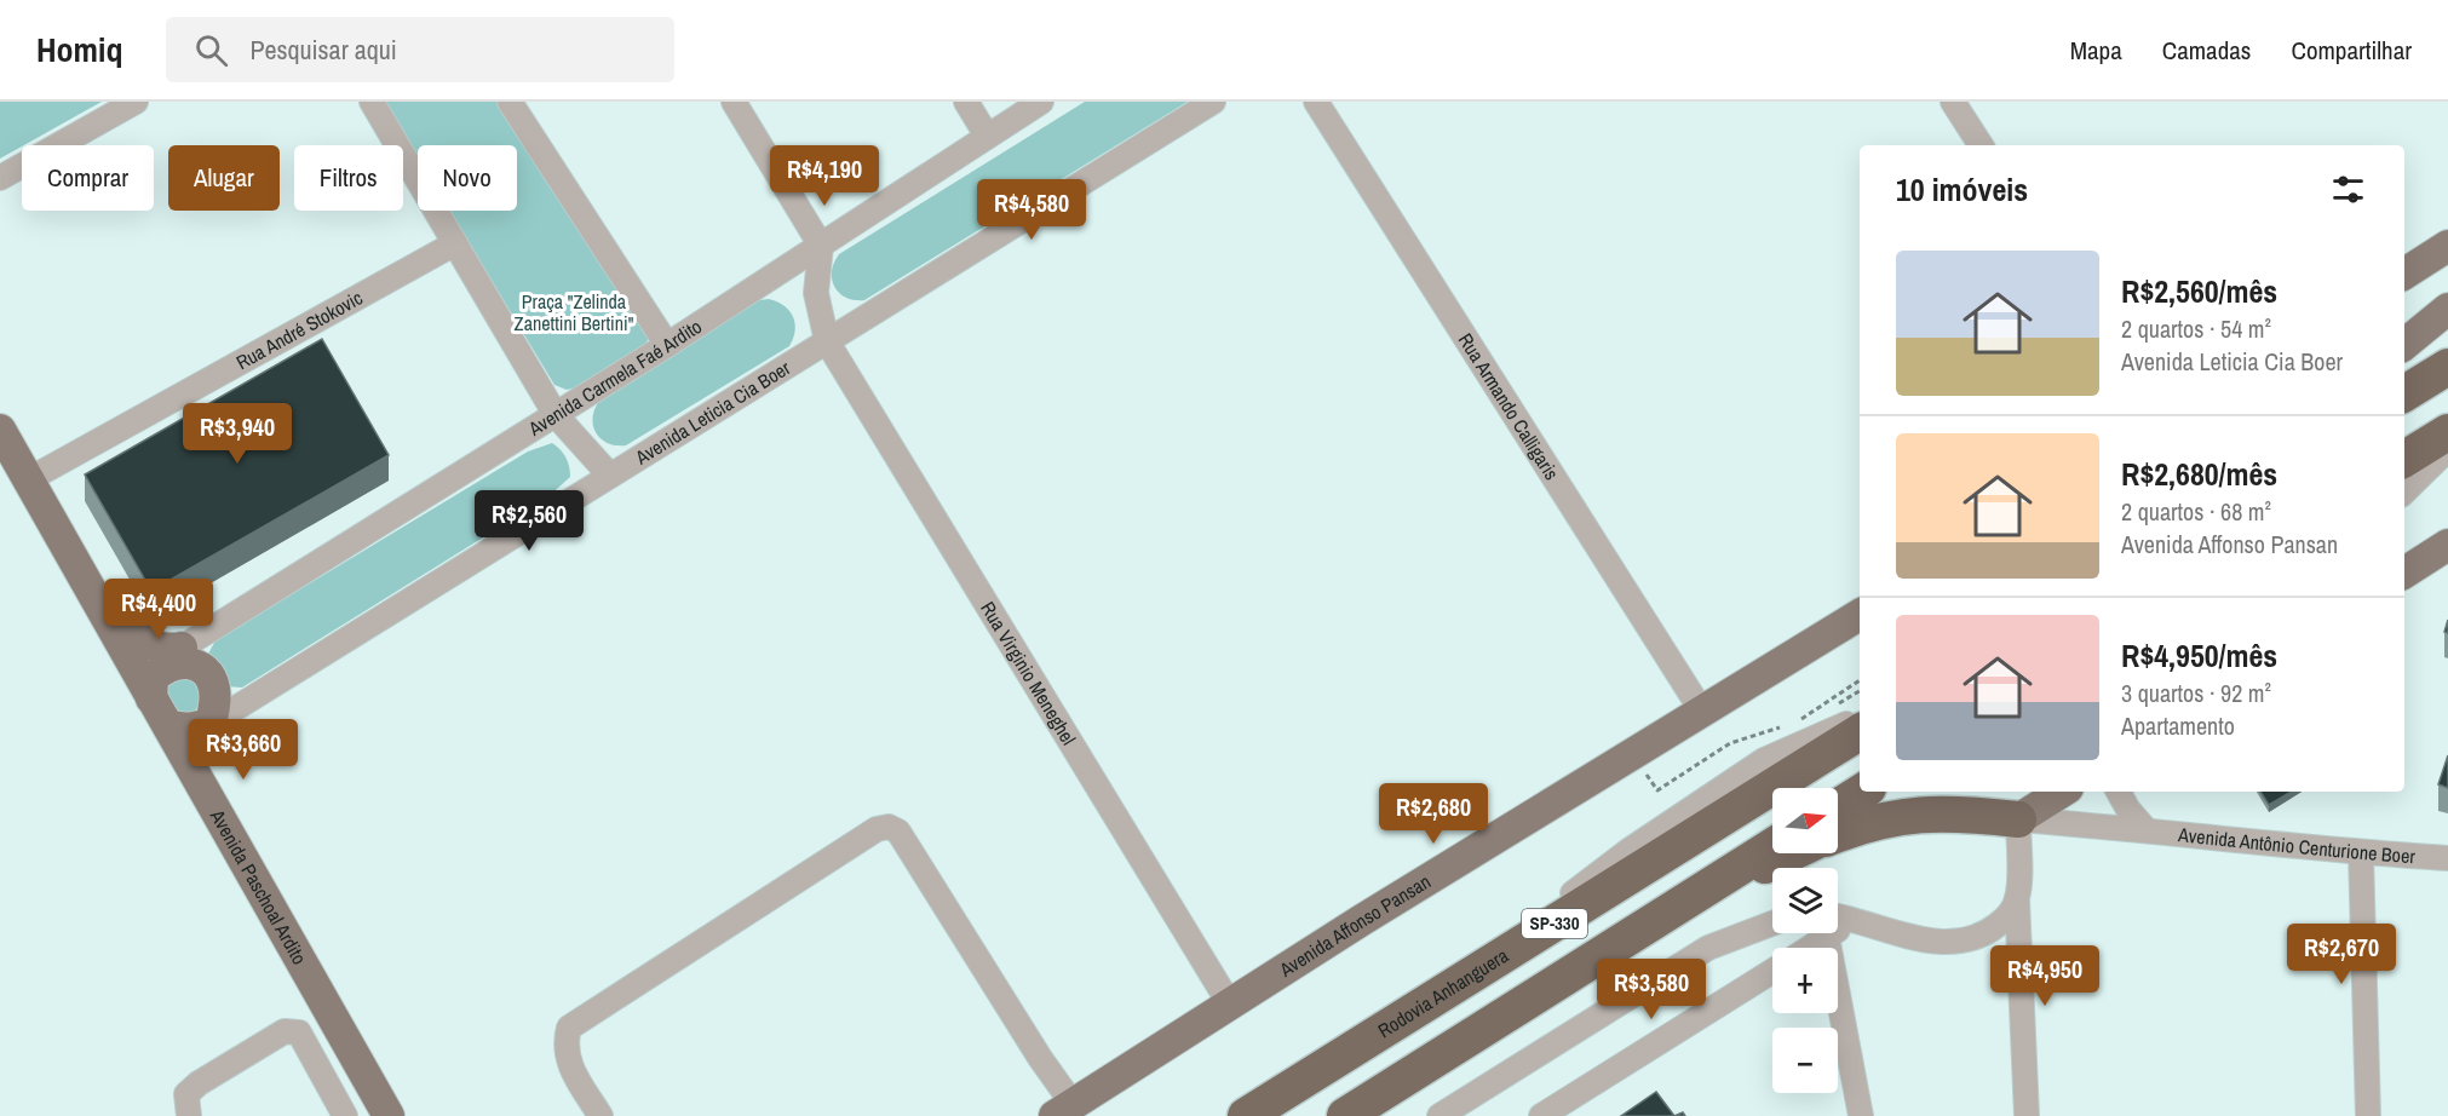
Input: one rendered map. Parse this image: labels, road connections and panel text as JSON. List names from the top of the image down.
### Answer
{
  "streets": {
    "highway": ["SP-330", "Rodovia Anhanguera"],
    "main road": ["Avenida Paschoal Ardito", "Avenida Affonso Pansan"],
    "street": [
      "Rua André Stokovic",
      "Avenida Carmela Faé Ardito",
      "Rua Armando Calligaris",
      "Avenida Leticia Cia Boer",
      "Rua Virginio Meneghel",
      "Avenida Antônio Centurione Boer"
    ]
  },
  "crossings": [
    ["Rua André Stokovic", "Avenida Paschoal Ardito"],
    ["Avenida Carmela Faé Ardito", "Avenida Leticia Cia Boer"],
    ["Avenida Carmela Faé Ardito", "Rua Virginio Meneghel"],
    ["Avenida Carmela Faé Ardito", "Avenida Paschoal Ardito"],
    ["Rua Armando Calligaris", "Avenida Affonso Pansan"],
    ["Avenida Leticia Cia Boer", "Rua Virginio Meneghel"],
    ["Avenida Leticia Cia Boer", "Avenida Paschoal Ardito"],
    ["Rua Virginio Meneghel", "Avenida Affonso Pansan"]
  ],
  "parks": ["Praça \"Zelinda Zanettini Bertini\""],
  "north": "right",
  "page": {
    "header": "Homiq",
    "search": "Pesquisar aqui",
    "nav": ["Mapa", "Camadas", "Compartilhar"],
    "price": [
      "R$4,190",
      "R$4,580",
      "R$3,940",
      "R$2,560",
      "R$4,400",
      "R$3,660",
      "R$2,680",
      "R$2,670",
      "R$4,950",
      "R$3,580"
    ],
    "chip": [
      "Comprar",
      "Alugar",
      "Filtros",
      "Novo"
    ],
    "heading": "10 imóveis",
    "list": [
      {
        "name": "R$2,560/mês",
        "note": "2 quartos · 54 m² · Avenida Leticia Cia Boer"
      },
      {
        "name": "R$2,680/mês",
        "note": "2 quartos · 68 m² · Avenida Affonso Pansan"
      },
      {
        "name": "R$4,950/mês",
        "note": "3 quartos · 92 m² · Apartamento"
      }
    ],
    "map_buttons": ["+", "−"]
  }
}
